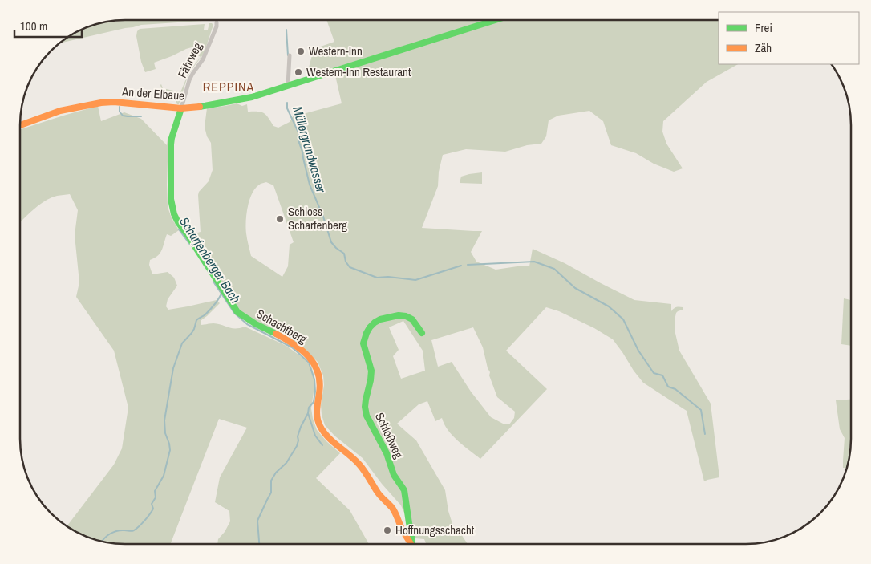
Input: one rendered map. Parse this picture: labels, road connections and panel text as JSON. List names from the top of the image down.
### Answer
{
  "streets": {
    "street": [
      "Fährweg",
      "An der Elbaue",
      "Schachtberg",
      "Schloßweg"
    ]
  },
  "crossings": [
    ["Fährweg", "An der Elbaue"],
    ["Fährweg", "Schachtberg"],
    ["An der Elbaue", "Schachtberg"]
  ],
  "districts": ["REPPINA"],
  "water": ["Müllergrundwasser", "Scharfenberger Bach"],
  "places": [
    "Western-Inn",
    "Western-Inn Restaurant",
    "Schloss Scharfenberg",
    "Hoffnungsschacht"
  ],
  "legend": ["Frei", "Zäh"],
  "scale_bar": "100 m"
}
